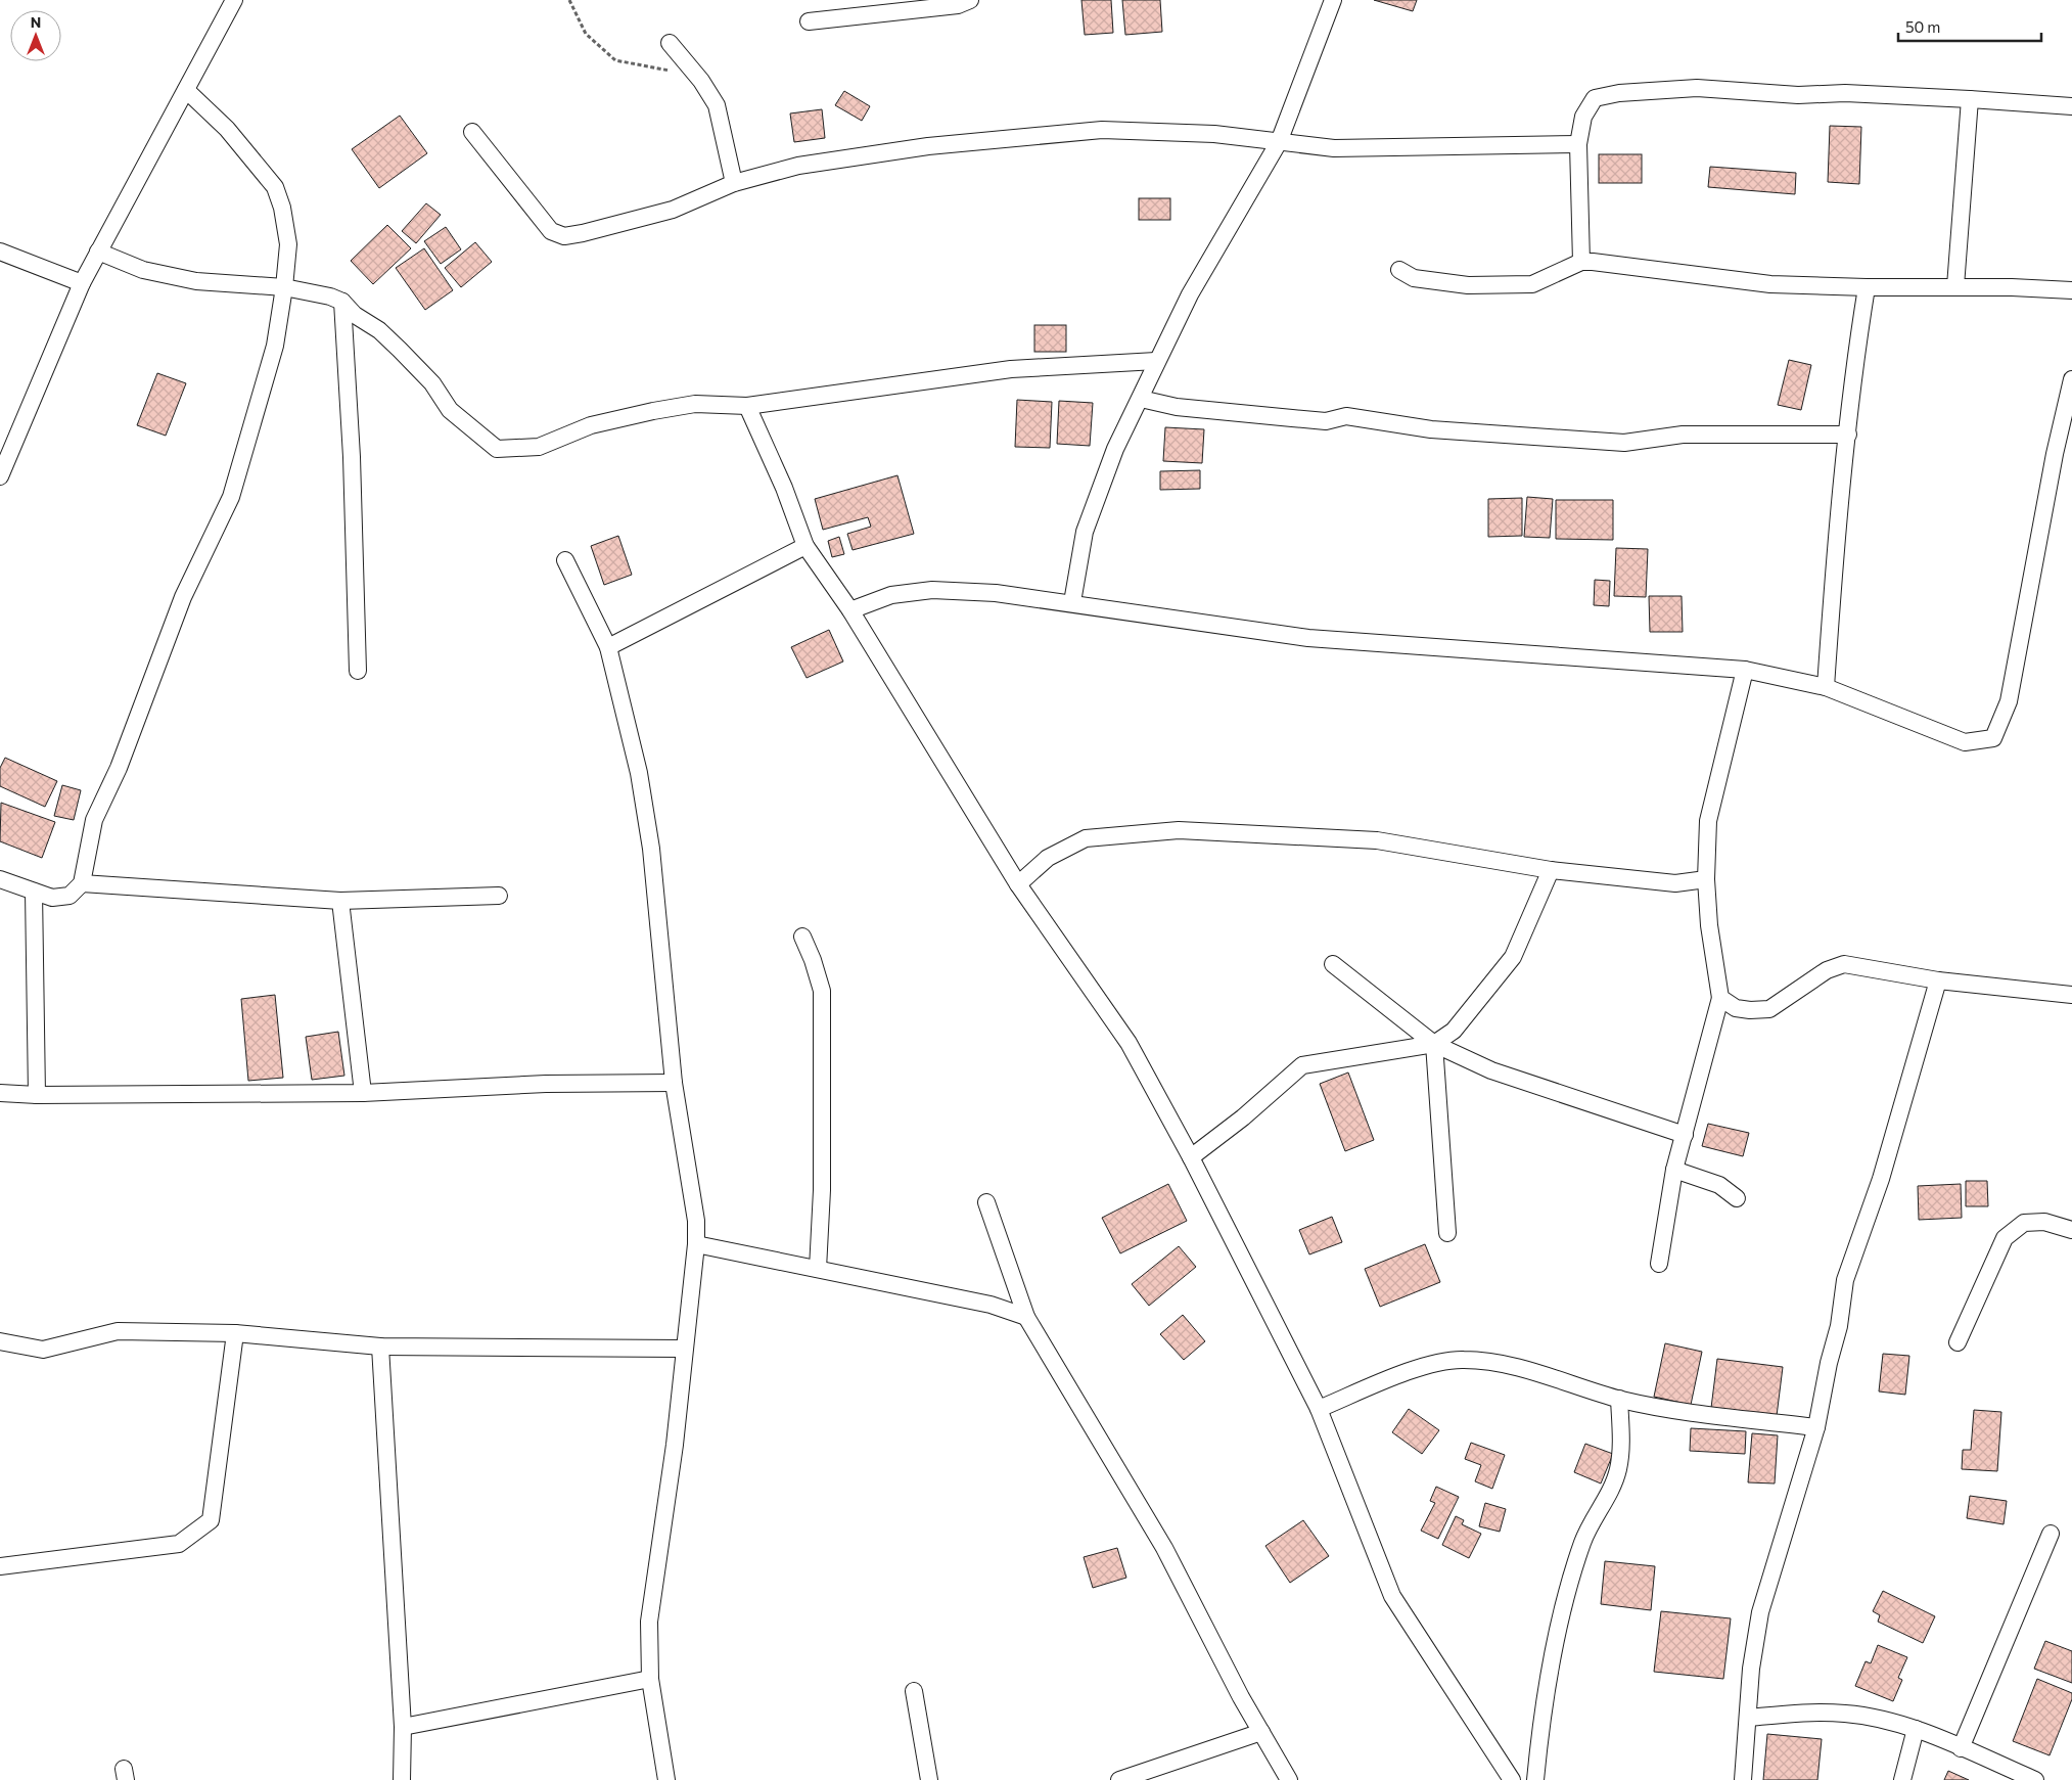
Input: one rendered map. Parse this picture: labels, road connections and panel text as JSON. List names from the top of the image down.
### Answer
{
  "scale_bar": "50 m",
  "north": "top"
}
